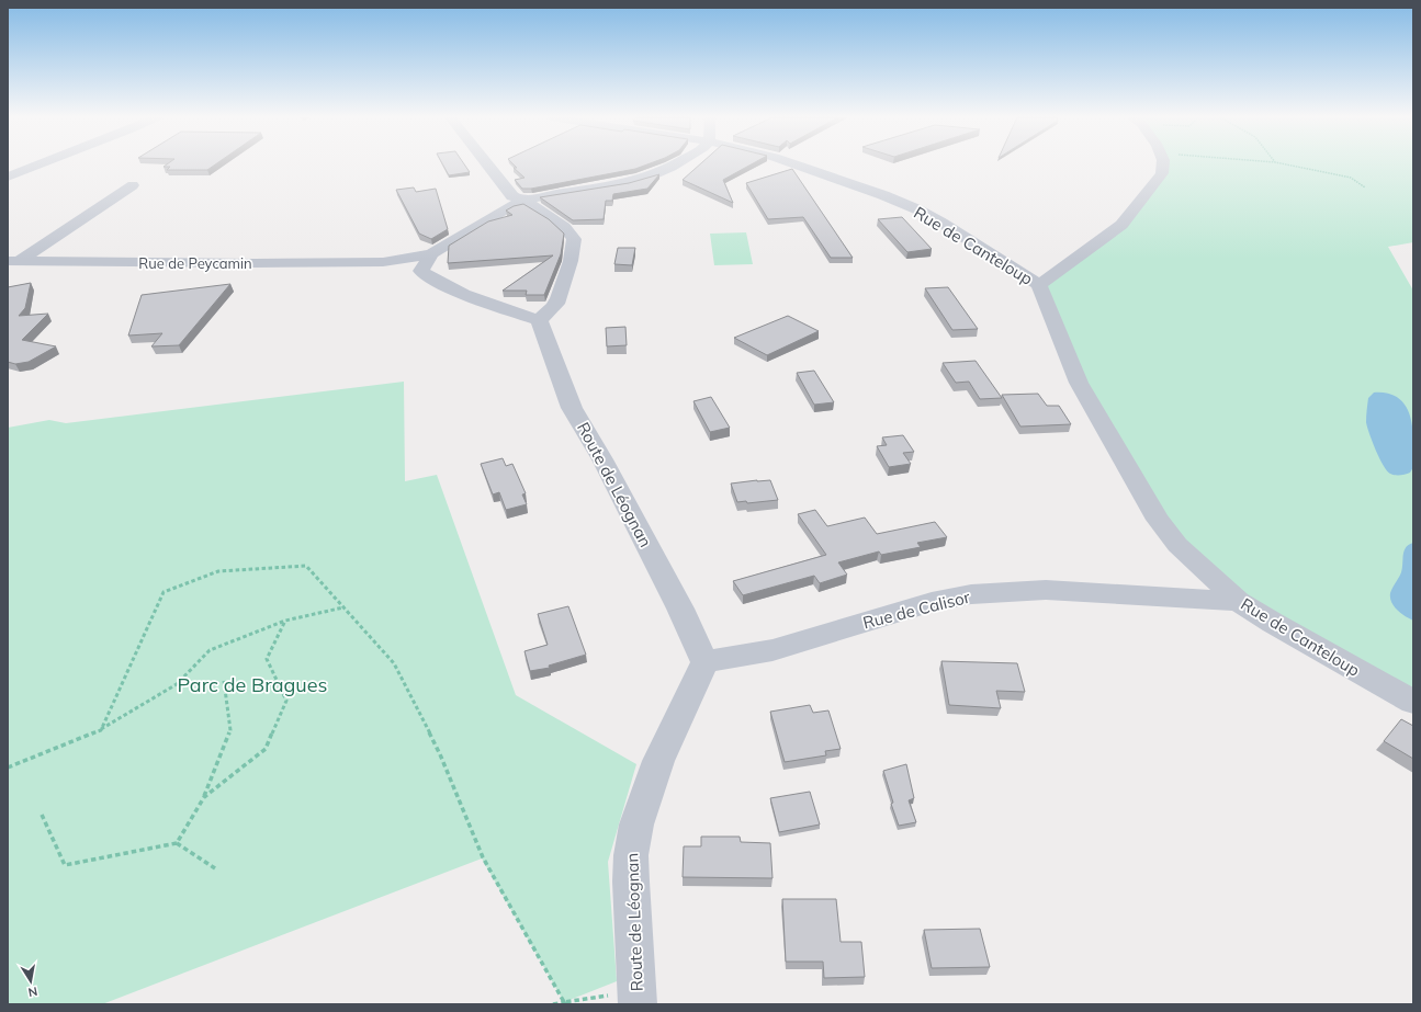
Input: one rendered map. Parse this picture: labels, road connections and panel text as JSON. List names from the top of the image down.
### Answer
{
  "streets": {
    "street": [
      "Rue de Canteloup",
      "Rue de Peycamin",
      "Route de Léognan",
      "Rue de Calisor"
    ]
  },
  "crossings": [
    ["Rue de Canteloup", "Rue de Calisor"],
    ["Rue de Peycamin", "Route de Léognan"],
    ["Route de Léognan", "Rue de Calisor"]
  ],
  "parks": ["Parc de Bragues"],
  "north": "bottom"
}
